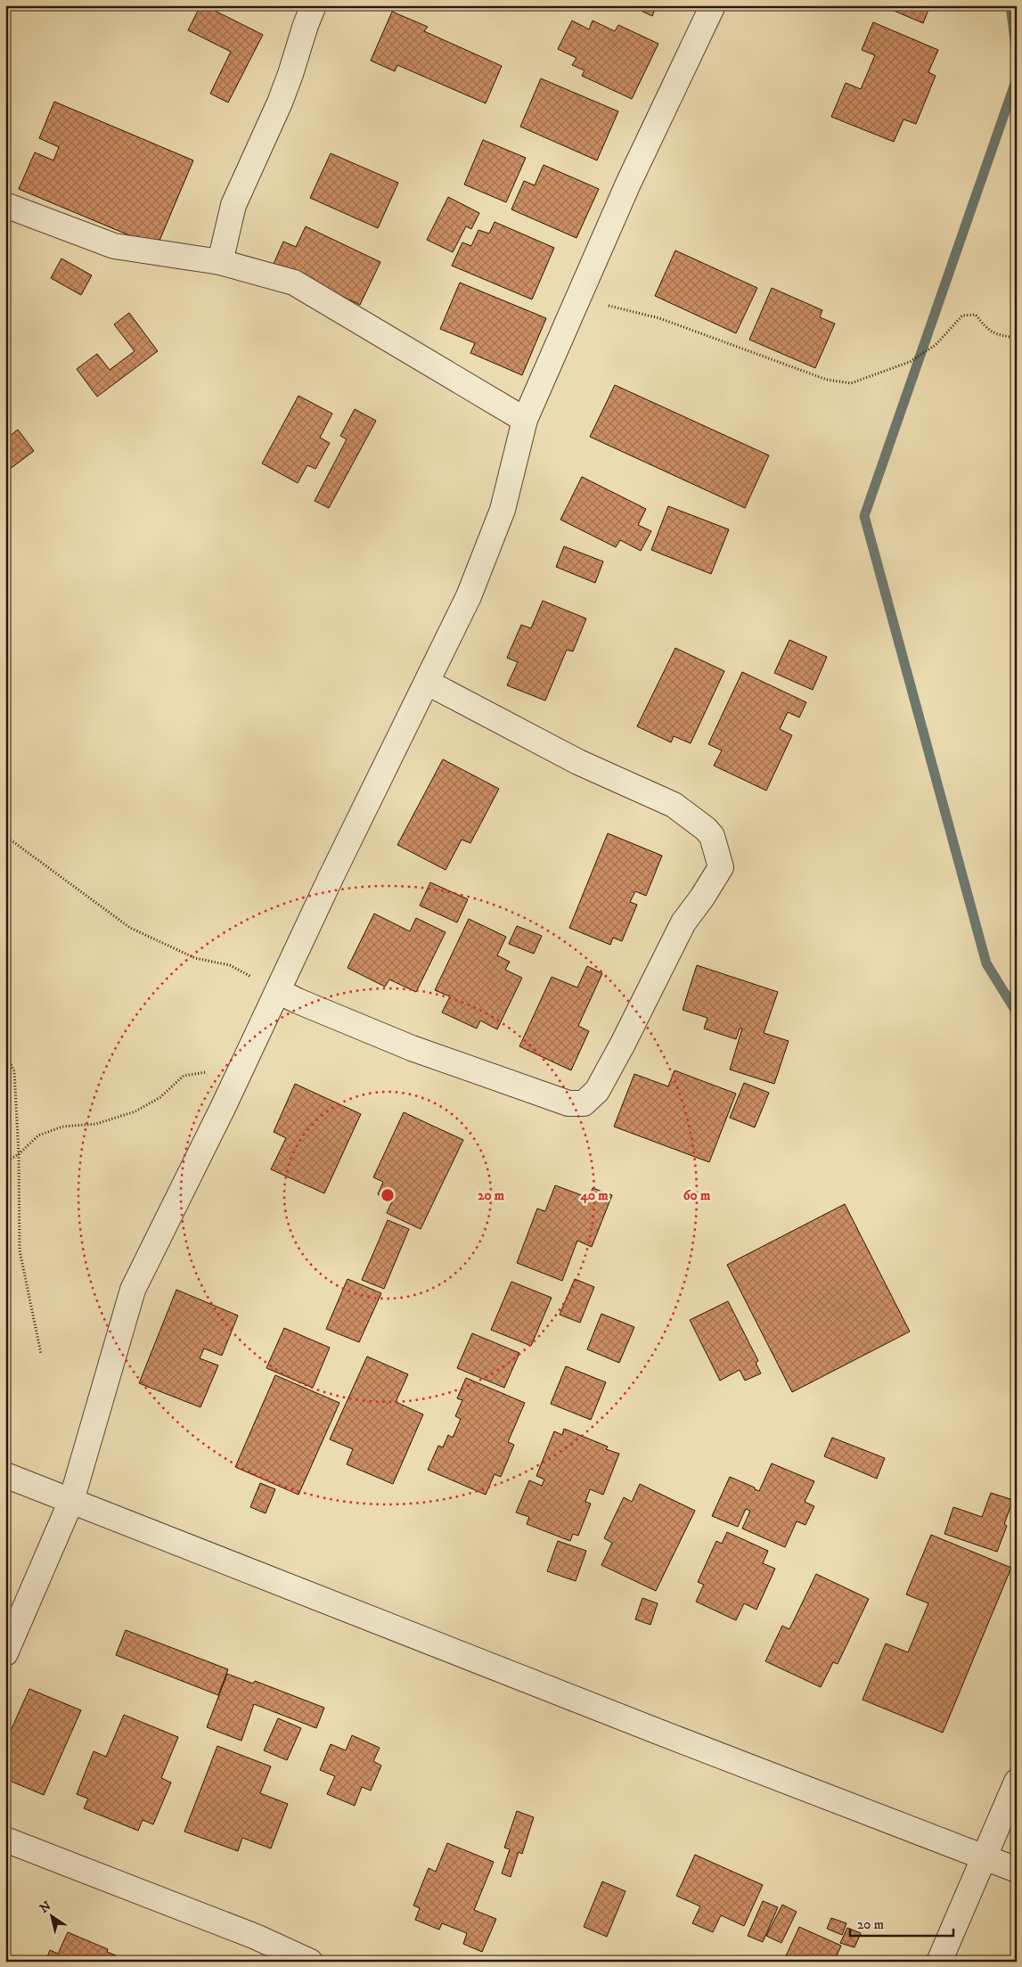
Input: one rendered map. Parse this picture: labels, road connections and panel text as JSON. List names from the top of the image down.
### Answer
{
  "scale_bar": "20 m",
  "north": "top left",
  "rings": ["20 m", "40 m", "60 m"]
}
